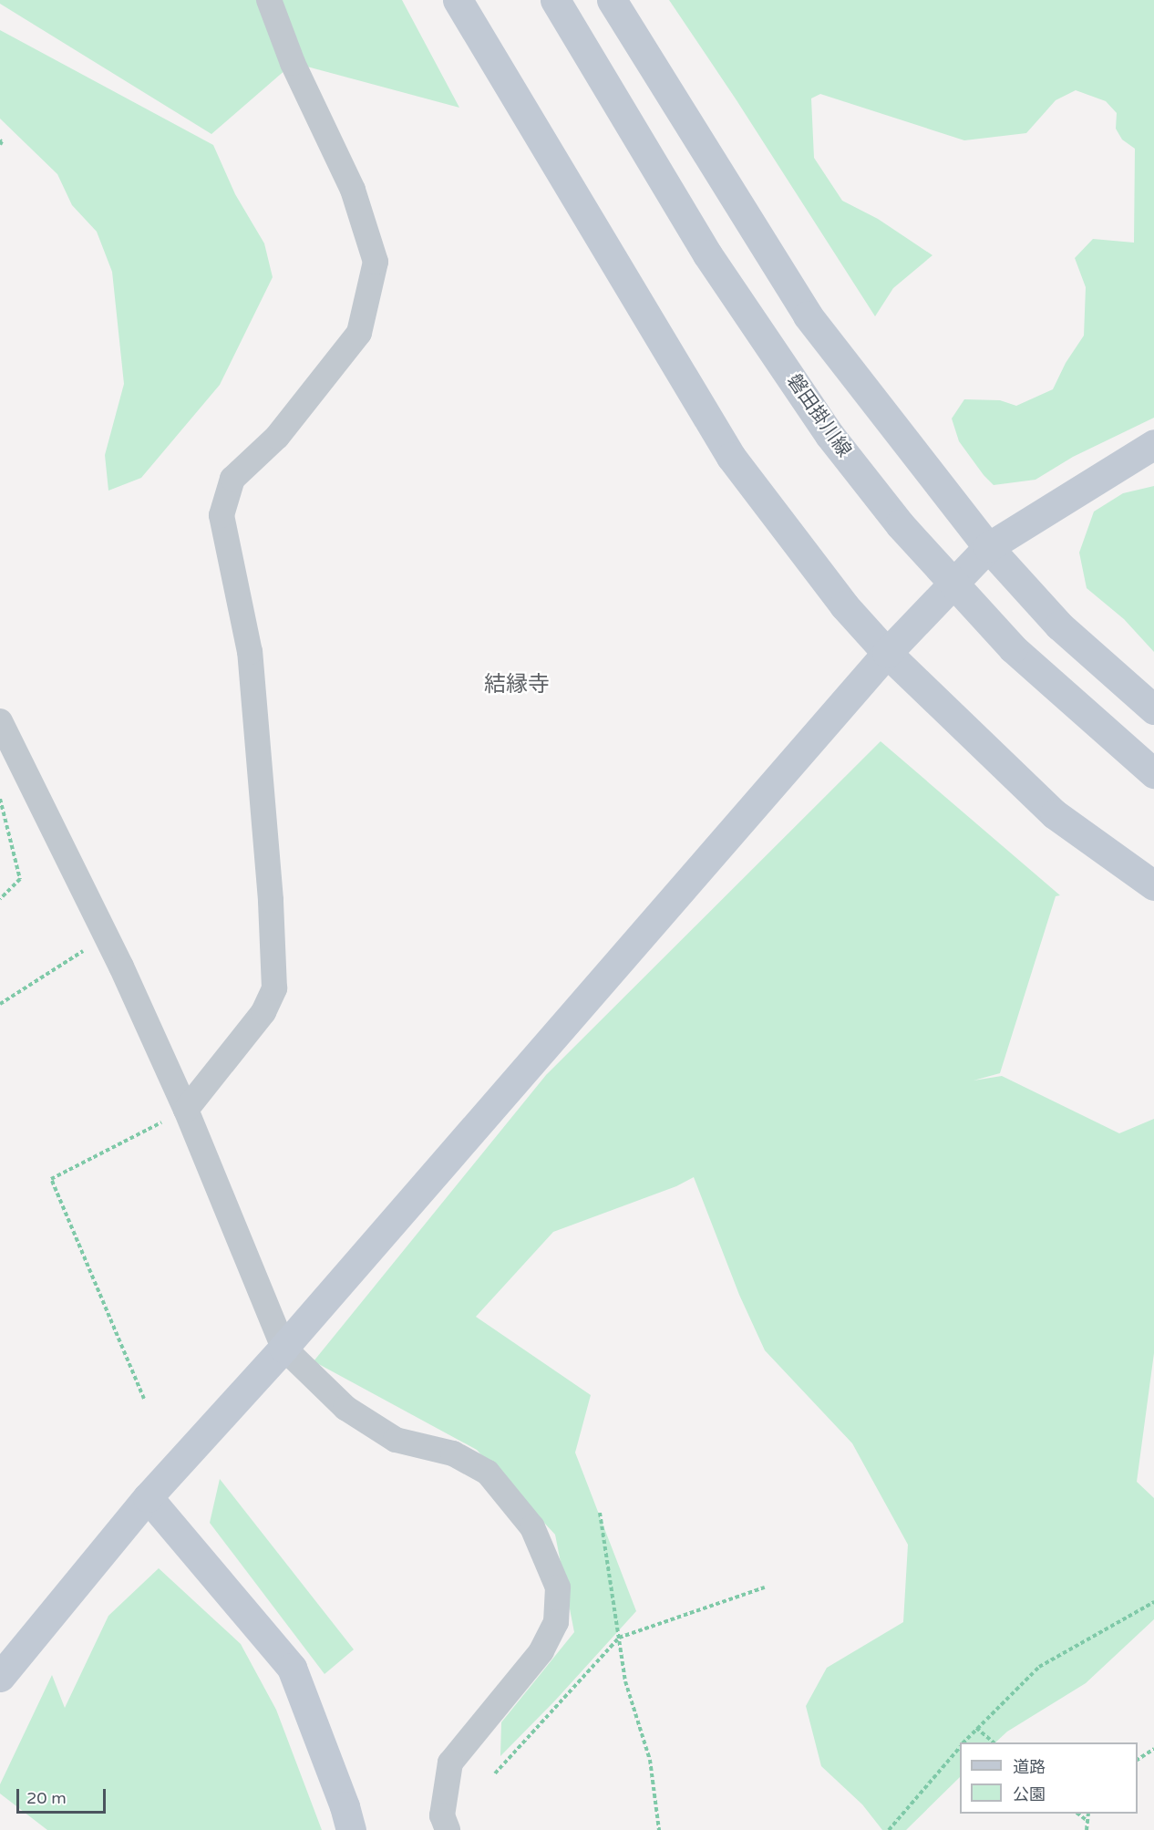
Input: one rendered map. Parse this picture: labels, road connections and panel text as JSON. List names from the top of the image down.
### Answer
{
  "streets": {
    "main road": ["磐田掛川線"]
  },
  "districts": ["結縁寺"],
  "legend": ["道路", "公園"],
  "scale_bar": "20 m"
}
